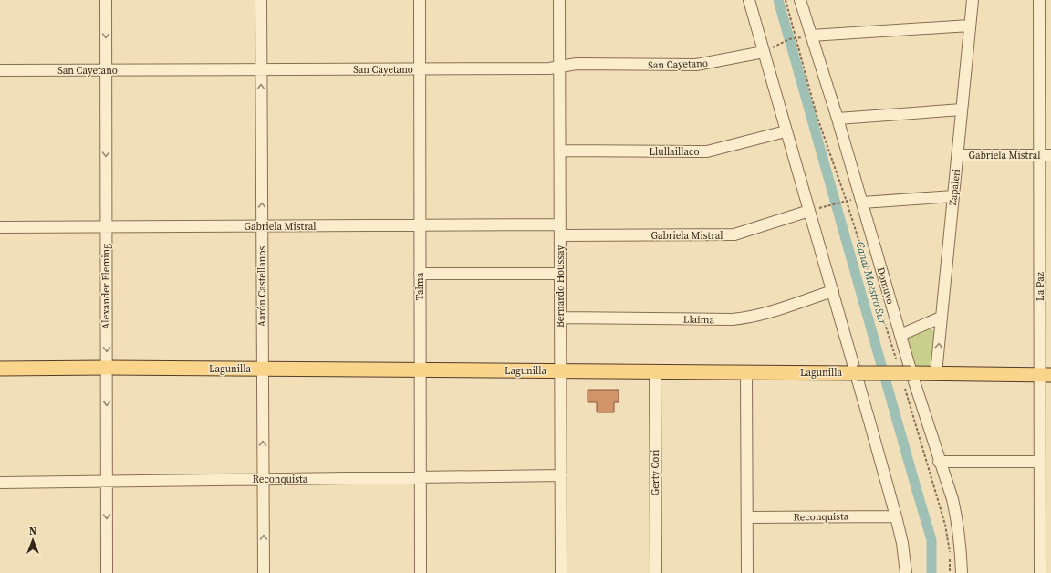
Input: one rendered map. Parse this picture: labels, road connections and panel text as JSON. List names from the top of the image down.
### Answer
{
  "streets": {
    "main road": ["Lagunilla"],
    "street": [
      "San Cayetano",
      "Llullaillaco",
      "Gabriela Mistral",
      "Zapaleri",
      "Domuyo",
      "Alexander Fleming",
      "Aarón Castellanos",
      "Talma",
      "Bernardo Houssay",
      "La Paz",
      "Llaima",
      "Gerty Cori",
      "Reconquista"
    ]
  },
  "crossings": [
    ["San Cayetano", "Alexander Fleming"],
    ["San Cayetano", "Aarón Castellanos"],
    ["San Cayetano", "Talma"],
    ["San Cayetano", "Bernardo Houssay"],
    ["Llullaillaco", "Bernardo Houssay"],
    ["Gabriela Mistral", "Zapaleri"],
    ["Gabriela Mistral", "Alexander Fleming"],
    ["Gabriela Mistral", "Aarón Castellanos"],
    ["Gabriela Mistral", "Talma"],
    ["Gabriela Mistral", "Bernardo Houssay"],
    ["Gabriela Mistral", "La Paz"],
    ["Zapaleri", "Lagunilla"],
    ["Domuyo", "Lagunilla"],
    ["Alexander Fleming", "Lagunilla"],
    ["Alexander Fleming", "Reconquista"],
    ["Aarón Castellanos", "Lagunilla"],
    ["Aarón Castellanos", "Reconquista"],
    ["Talma", "Lagunilla"],
    ["Talma", "Reconquista"],
    ["Bernardo Houssay", "Llaima"],
    ["Bernardo Houssay", "Lagunilla"],
    ["Bernardo Houssay", "Reconquista"],
    ["La Paz", "Lagunilla"],
    ["Lagunilla", "Gerty Cori"]
  ],
  "one_way": ["Alexander Fleming", "Aarón Castellanos"],
  "water": ["Canal Maestro Sur"],
  "north": "top"
}
